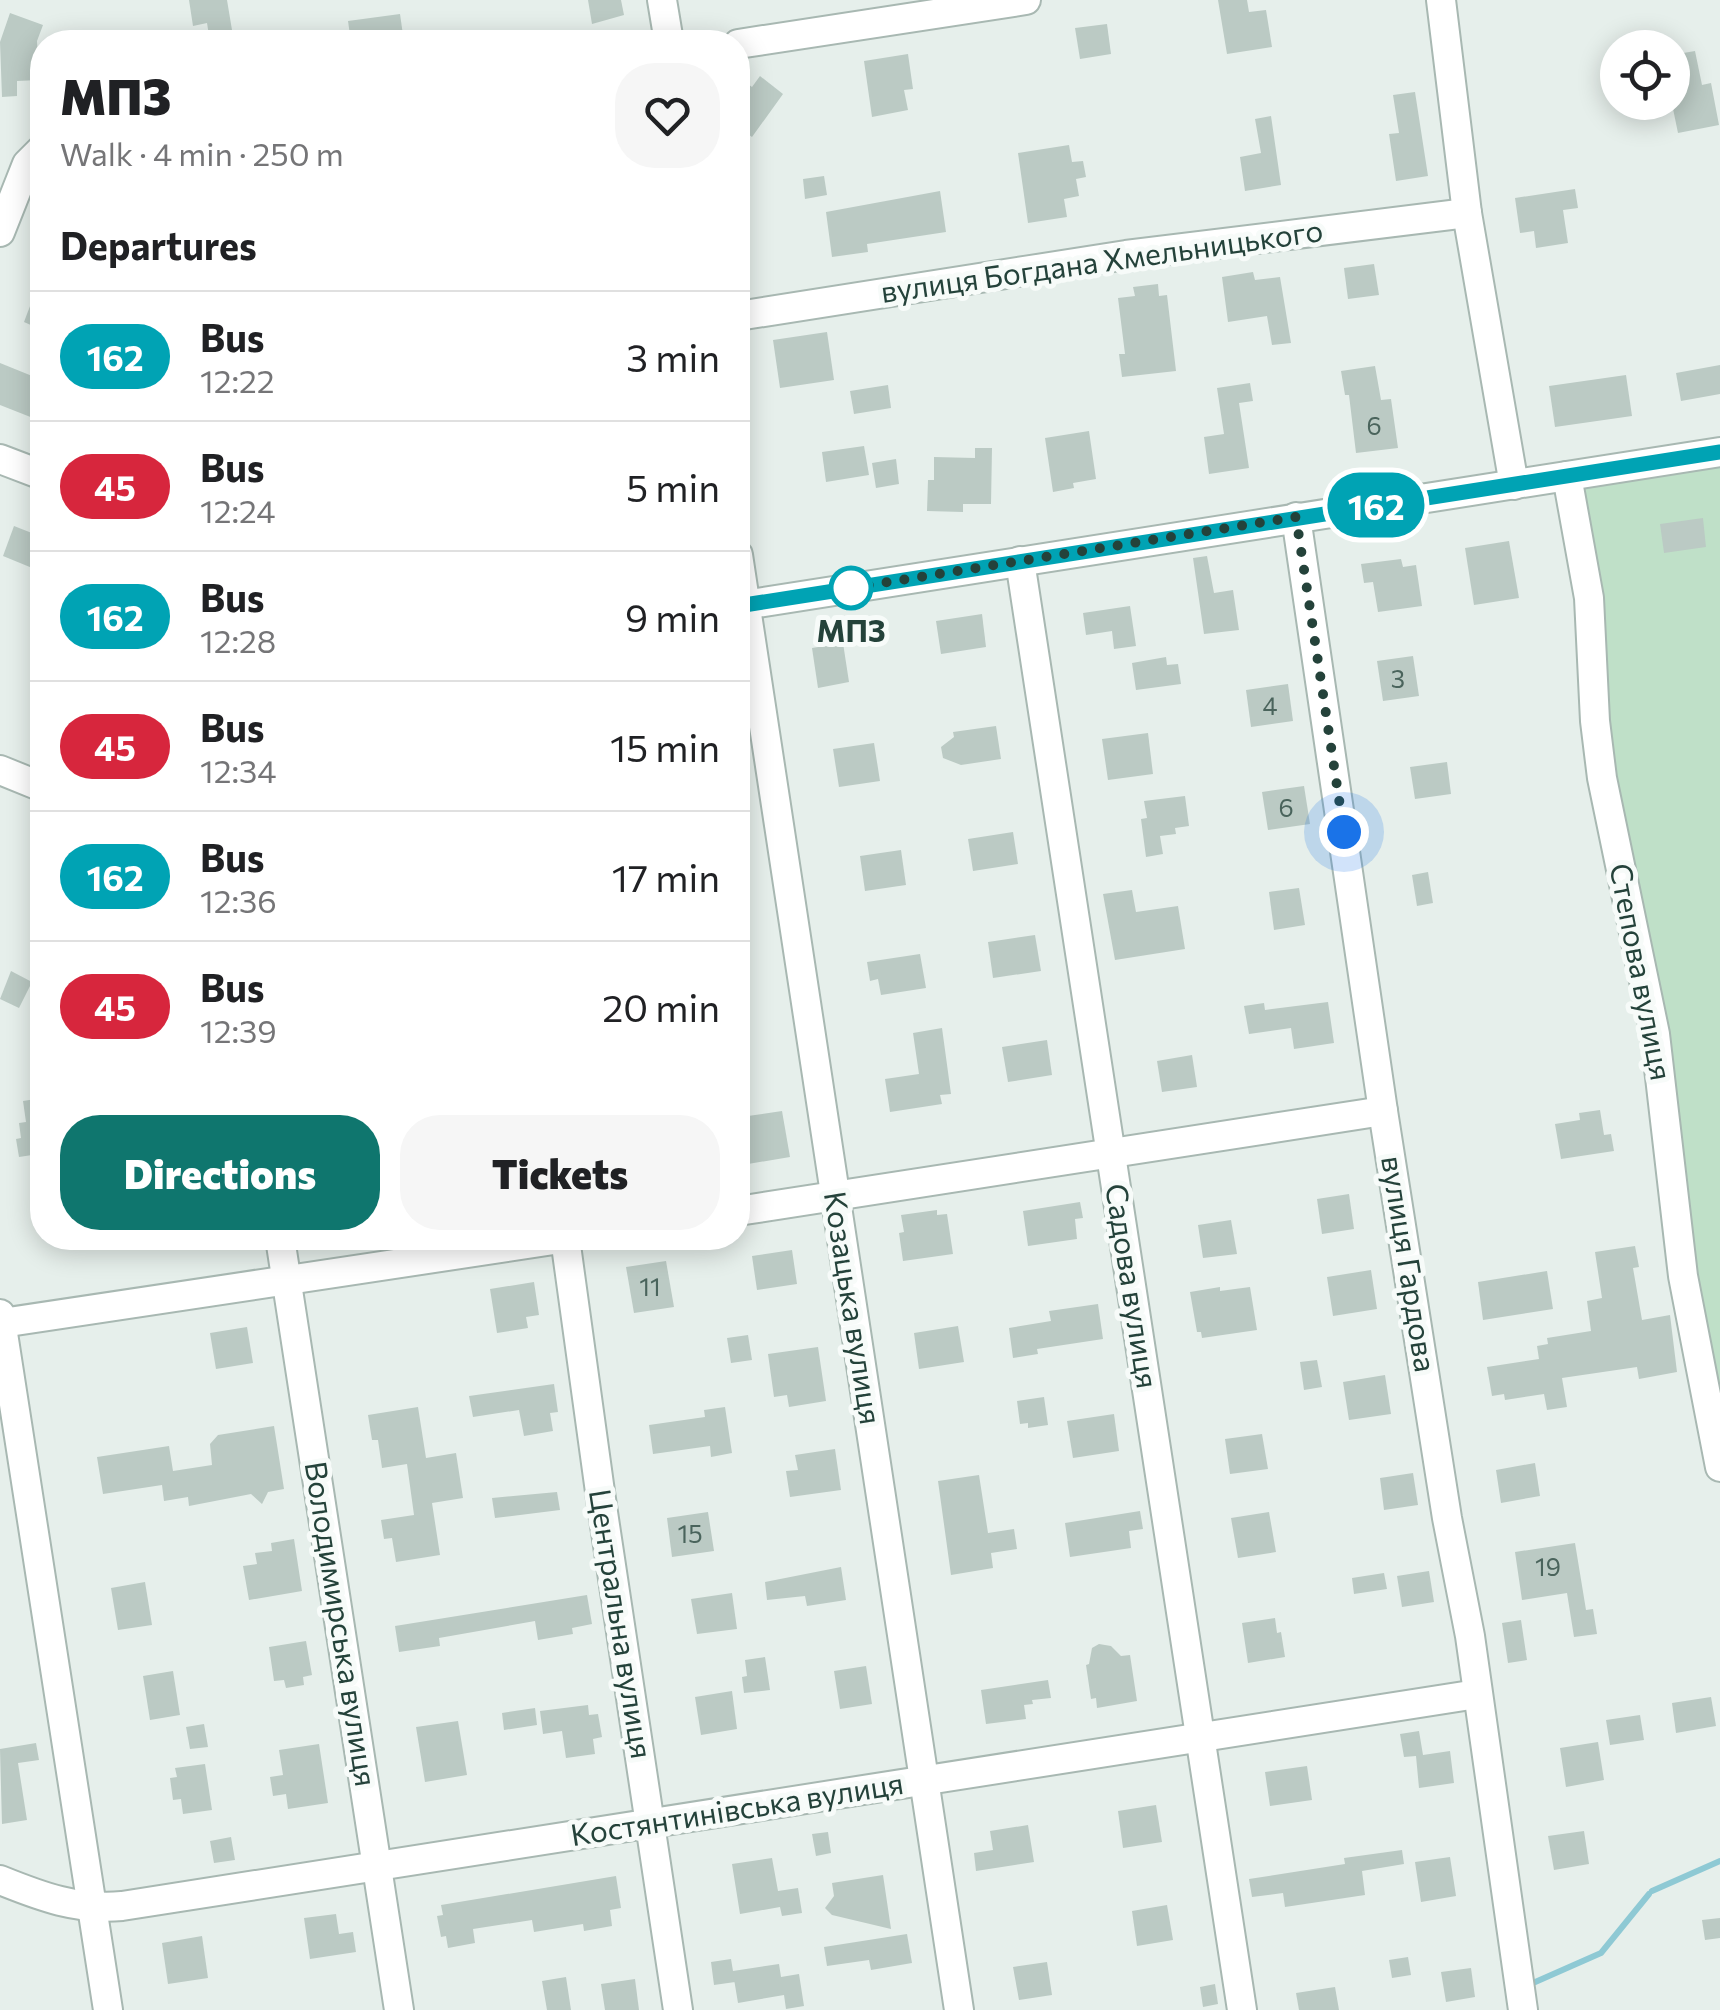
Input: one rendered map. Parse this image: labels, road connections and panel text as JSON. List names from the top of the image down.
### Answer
{
  "streets": {
    "street": [
      "вулиця Богдана Хмельницького",
      "Степова вулиця",
      "вулиця Гардова",
      "Садова вулиця",
      "Козацька вулиця",
      "Володимирська вулиця",
      "Центральна вулиця",
      "Костянтинівська вулиця"
    ]
  },
  "crossings": [
    ["вулиця Гардова", "Костянтинівська вулиця"],
    ["Садова вулиця", "Костянтинівська вулиця"],
    ["Козацька вулиця", "Костянтинівська вулиця"],
    ["Володимирська вулиця", "Костянтинівська вулиця"],
    ["Центральна вулиця", "Костянтинівська вулиця"]
  ],
  "places": ["МПЗ"],
  "lines": ["bus line 162"],
  "house_numbers": [
    "6",
    "3",
    "4",
    "6",
    "11",
    "15",
    "19"
  ],
  "page": {
    "on_map": "162",
    "heading": [
      ["МПЗ", "Walk · 4 min · 250 m"],
      "Departures"
    ],
    "list": [
      {
        "mark": "162",
        "name": "Bus",
        "note": "12:22",
        "value": "3 min"
      },
      {
        "mark": "45",
        "name": "Bus",
        "note": "12:24",
        "value": "5 min"
      },
      {
        "mark": "162",
        "name": "Bus",
        "note": "12:28",
        "value": "9 min"
      },
      {
        "mark": "45",
        "name": "Bus",
        "note": "12:34",
        "value": "15 min"
      },
      {
        "mark": "162",
        "name": "Bus",
        "note": "12:36",
        "value": "17 min"
      },
      {
        "mark": "45",
        "name": "Bus",
        "note": "12:39",
        "value": "20 min"
      }
    ],
    "buttons": ["Directions", "Tickets"]
  }
}
